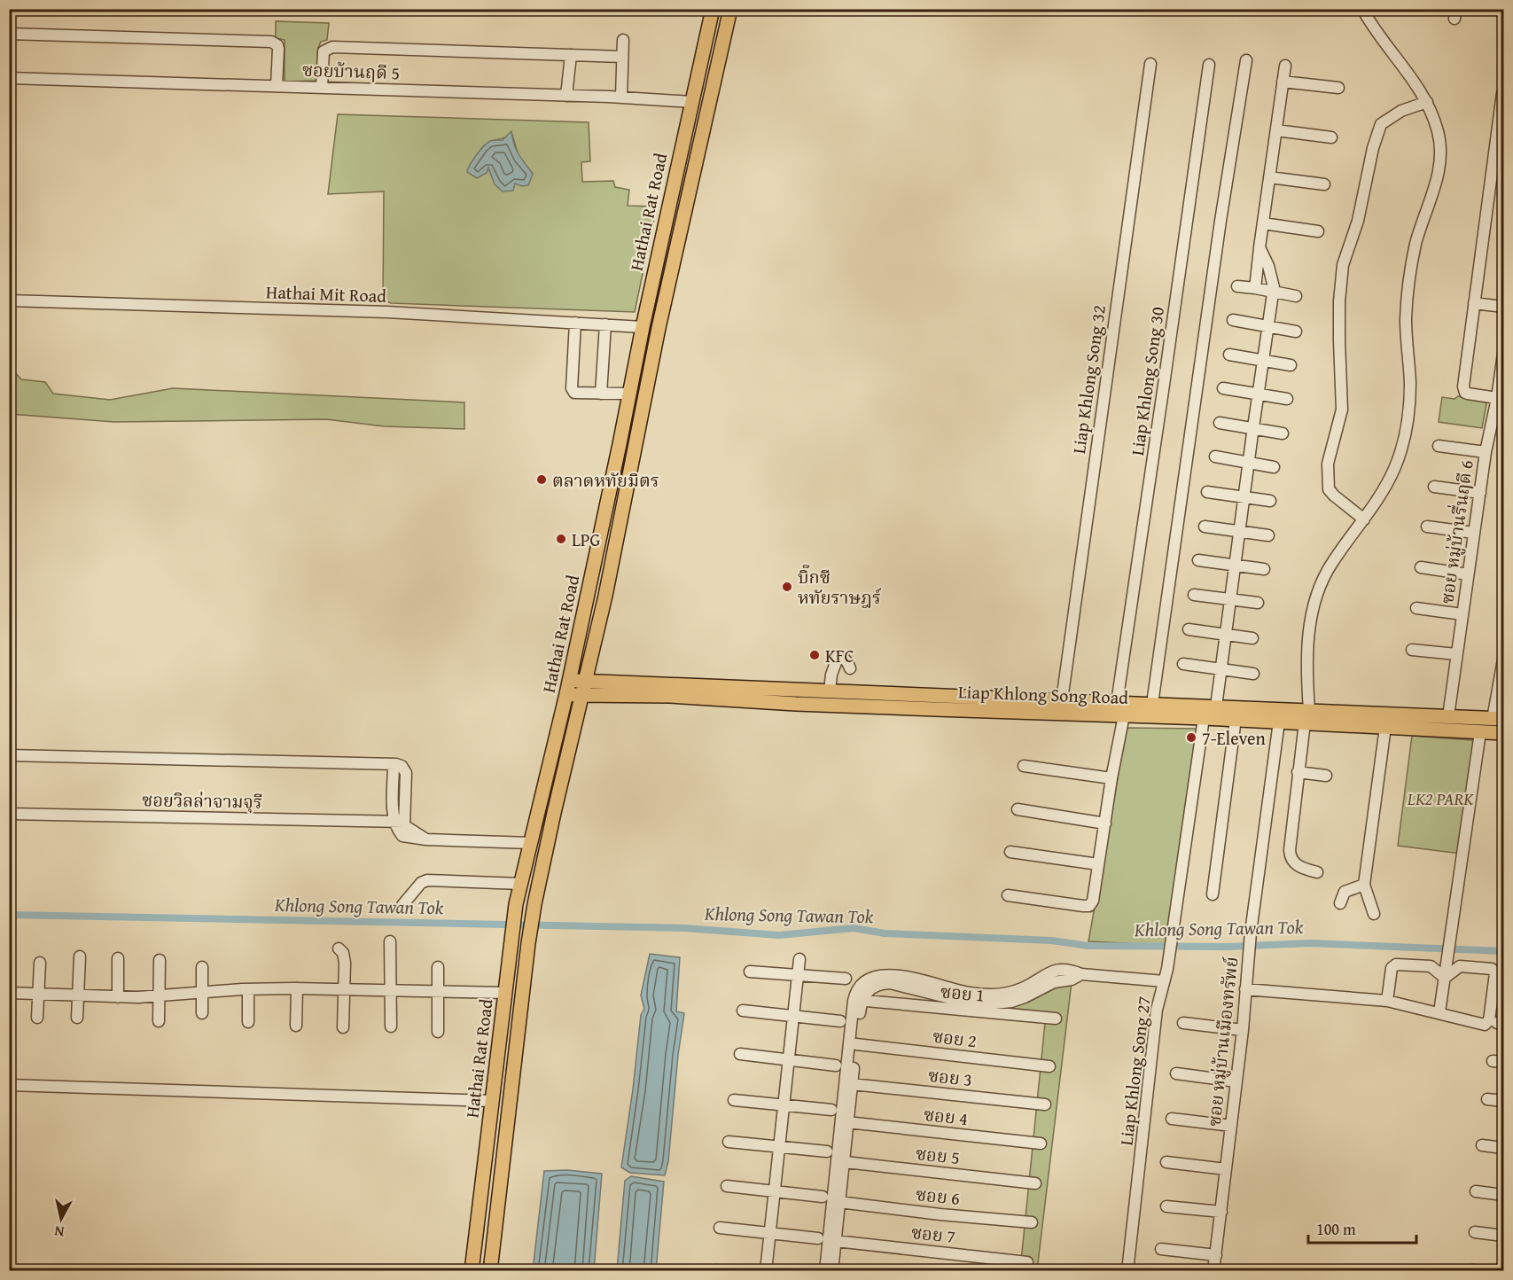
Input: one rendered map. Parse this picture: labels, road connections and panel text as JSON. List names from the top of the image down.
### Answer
{
  "streets": {
    "main road": ["Hathai Rat Road", "Liap Khlong Song Road"],
    "street": [
      "ซอยบ้านฤดี 5",
      "Hathai Mit Road",
      "Liap Khlong Song 32",
      "Liap Khlong Song 30",
      "ซอย หมู่บ้านรื่นฤดี 6",
      "ซอยวิลล่าจามจุรี",
      "ซอย 1",
      "ซอย 2",
      "ซอย หมู่บ้านเมืองทรัพย์",
      "Liap Khlong Song 27",
      "ซอย 3",
      "ซอย 4",
      "ซอย 5",
      "ซอย 6",
      "ซอย 7"
    ]
  },
  "crossings": [
    ["ซอยบ้านฤดี 5", "Hathai Rat Road"],
    ["Hathai Rat Road", "Hathai Mit Road"],
    ["Hathai Rat Road", "Liap Khlong Song Road"],
    ["Liap Khlong Song 32", "Liap Khlong Song Road"],
    ["Liap Khlong Song 30", "Liap Khlong Song Road"],
    ["ซอย หมู่บ้านรื่นฤดี 6", "Liap Khlong Song Road"],
    ["Liap Khlong Song Road", "ซอย หมู่บ้านเมืองทรัพย์"],
    ["Liap Khlong Song Road", "Liap Khlong Song 27"]
  ],
  "water": ["Khlong Song Tawan Tok"],
  "parks": ["LK2 PARK"],
  "places": [
    "ตลาดหทัยมิตร",
    "LPG",
    "บิ๊กซี หทัยราษฎร์",
    "KFC",
    "7-Eleven"
  ],
  "scale_bar": "100 m",
  "north": "bottom"
}
